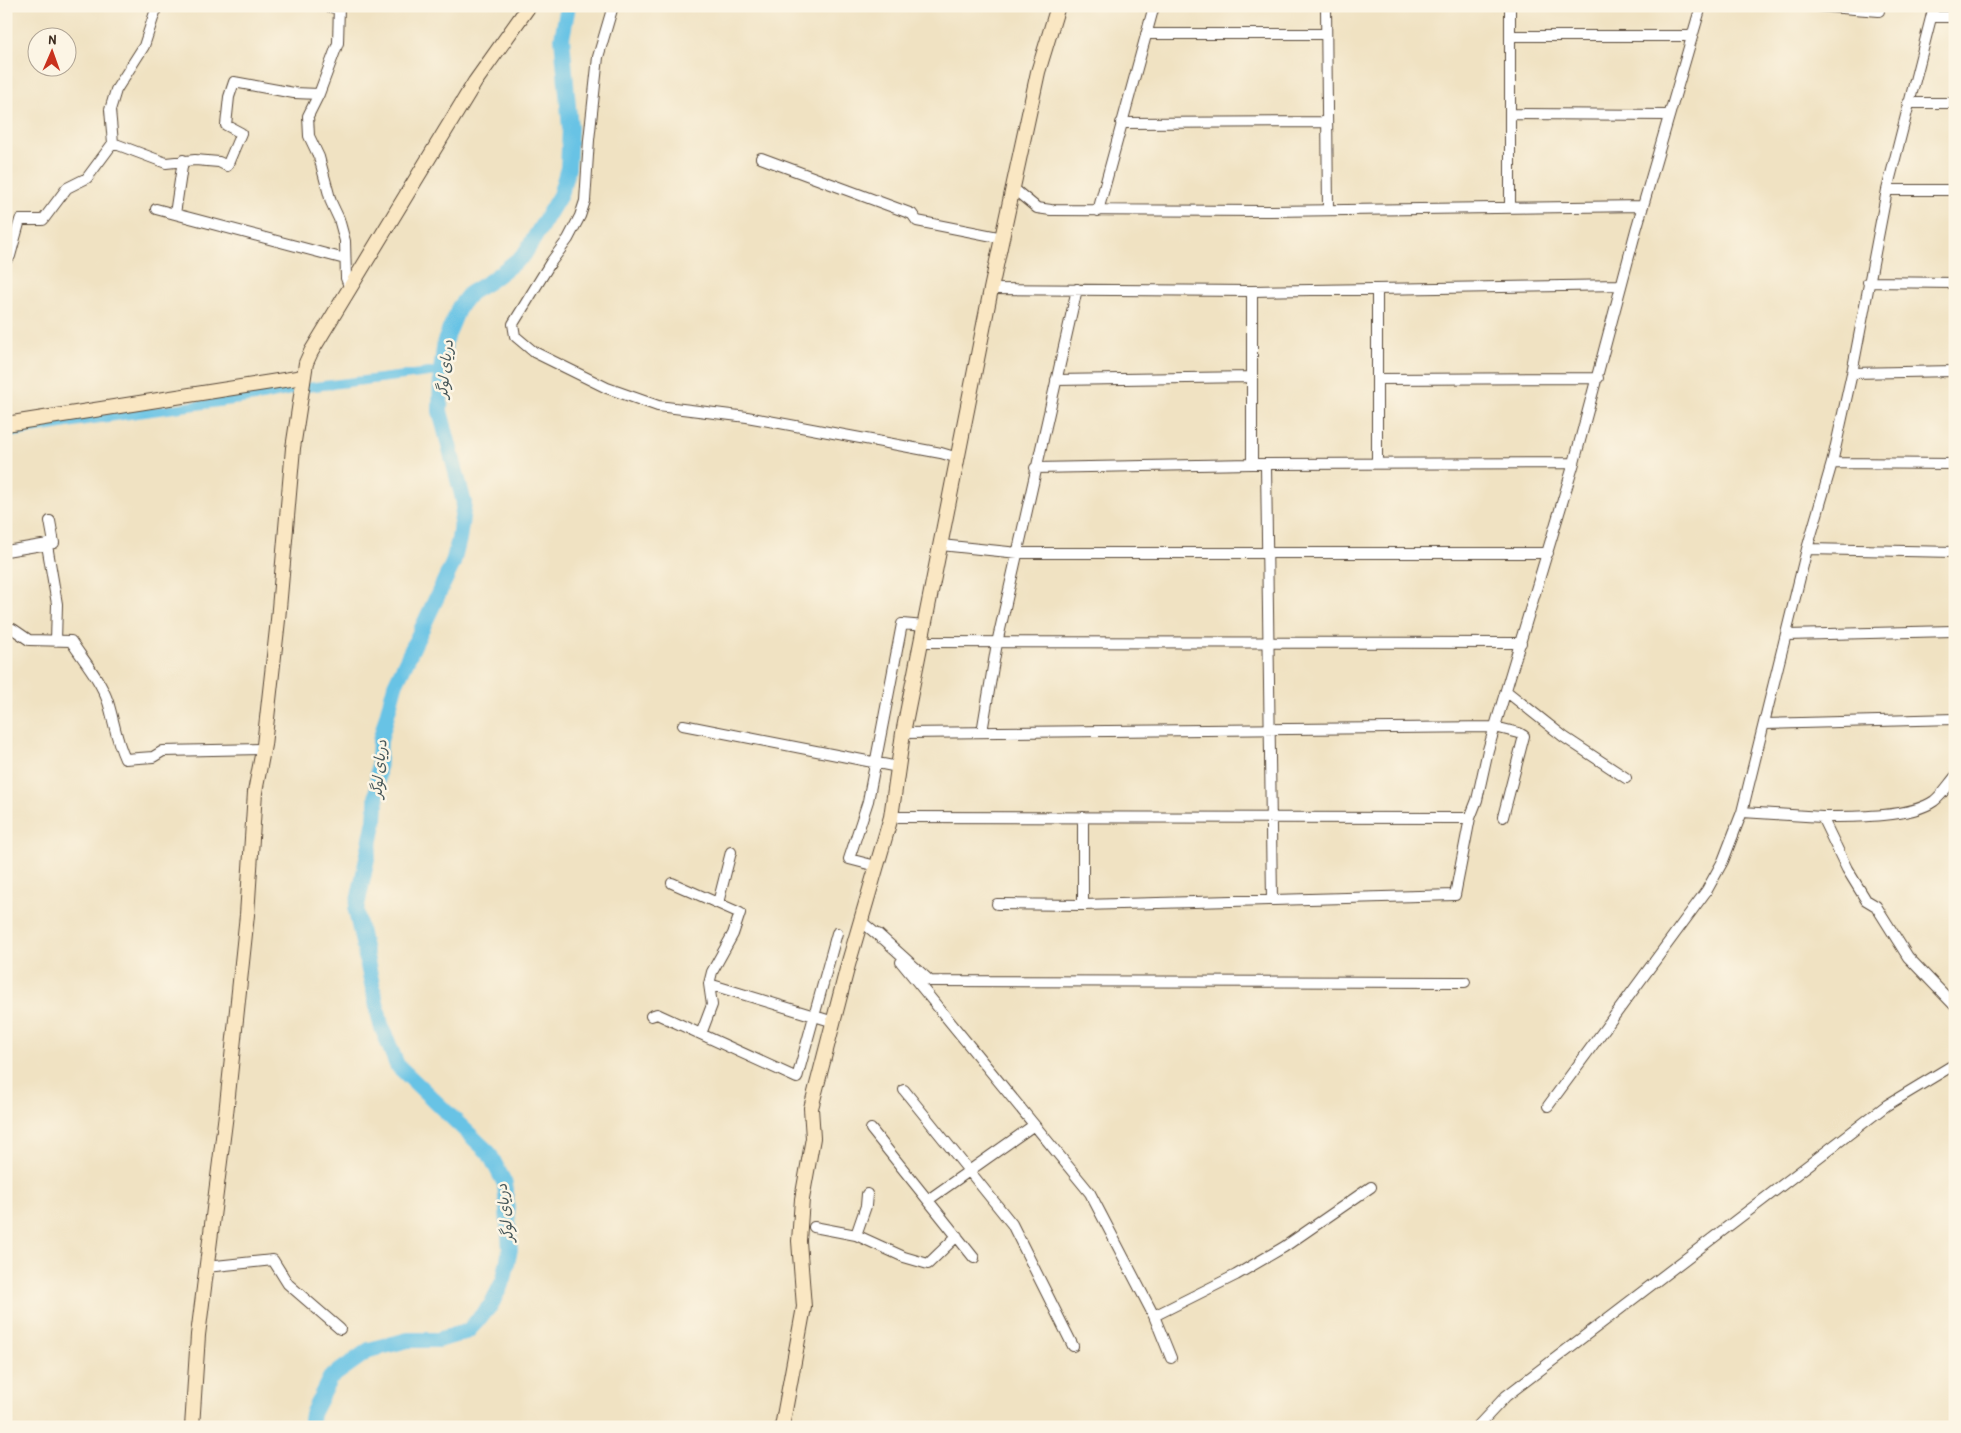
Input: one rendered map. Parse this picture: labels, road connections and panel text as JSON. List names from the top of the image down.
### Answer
{
  "water": ["دریای لوگر"],
  "north": "top"
}
